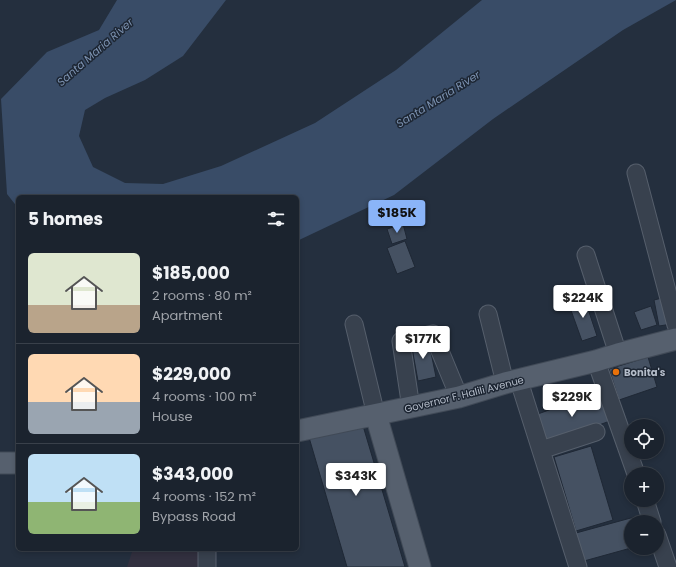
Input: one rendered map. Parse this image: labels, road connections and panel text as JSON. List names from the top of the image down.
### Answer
{
  "streets": {
    "main road": ["Governor F. Halili Avenue"]
  },
  "water": ["Santa Maria River"],
  "places": ["Bonita's"],
  "page": {
    "heading": "5 homes",
    "price": [
      "$185K",
      "$224K",
      "$177K",
      "$229K",
      "$343K"
    ],
    "list": [
      {
        "name": "$185,000",
        "note": "2 rooms · 80 m² · Apartment"
      },
      {
        "name": "$229,000",
        "note": "4 rooms · 100 m² · House"
      },
      {
        "name": "$343,000",
        "note": "4 rooms · 152 m² · Bypass Road"
      }
    ],
    "map_buttons": ["+", "−"]
  }
}
